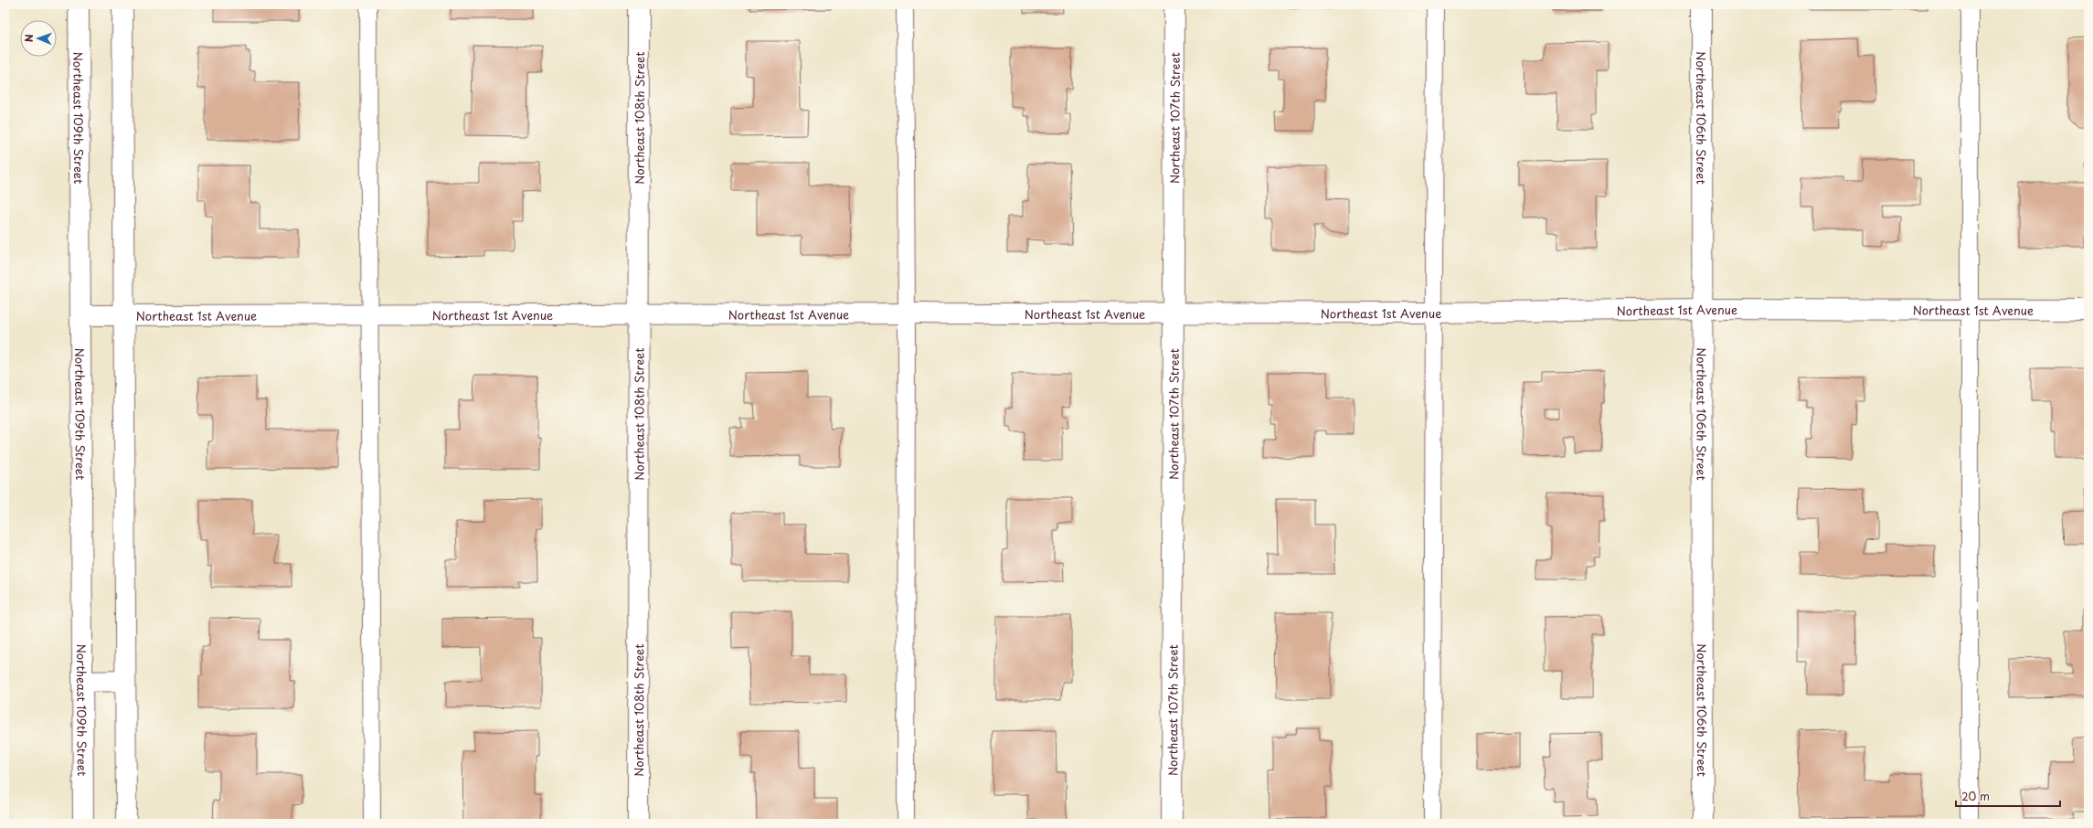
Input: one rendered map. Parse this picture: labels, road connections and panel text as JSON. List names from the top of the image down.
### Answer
{
  "streets": {
    "street": [
      "Northeast 109th Street",
      "Northeast 108th Street",
      "Northeast 107th Street",
      "Northeast 106th Street",
      "Northeast 1st Avenue"
    ]
  },
  "crossings": [
    ["Northeast 109th Street", "Northeast 1st Avenue"],
    ["Northeast 108th Street", "Northeast 1st Avenue"],
    ["Northeast 107th Street", "Northeast 1st Avenue"],
    ["Northeast 106th Street", "Northeast 1st Avenue"]
  ],
  "scale_bar": "20 m",
  "north": "left"
}
